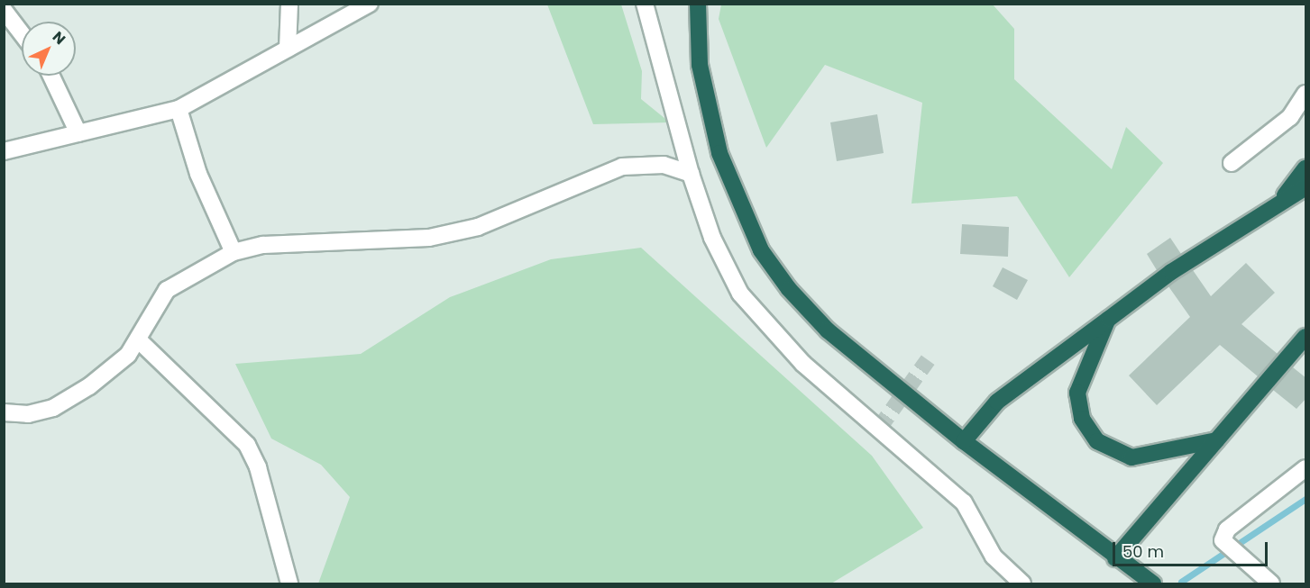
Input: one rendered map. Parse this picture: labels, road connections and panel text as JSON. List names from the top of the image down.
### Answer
{
  "scale_bar": "50 m",
  "north": "top right"
}
